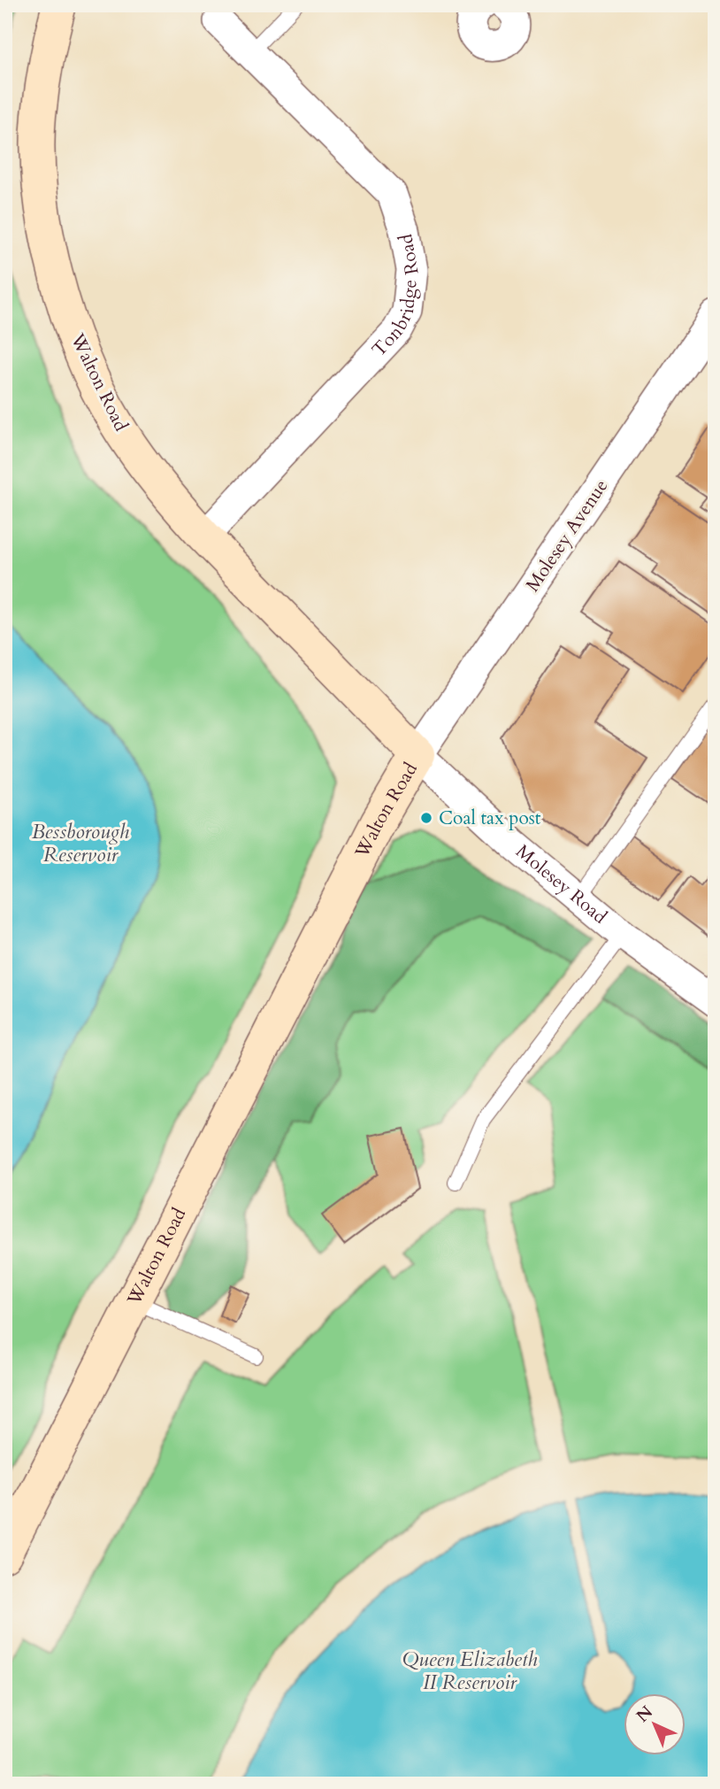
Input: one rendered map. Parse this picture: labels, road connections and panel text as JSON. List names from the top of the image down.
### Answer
{
  "streets": {
    "main road": ["Walton Road"],
    "street": ["Tonbridge Road", "Molesey Avenue", "Molesey Road"]
  },
  "crossings": [
    ["Tonbridge Road", "Walton Road"],
    ["Walton Road", "Molesey Avenue"],
    ["Walton Road", "Molesey Road"],
    ["Molesey Avenue", "Molesey Road"]
  ],
  "water": ["Bessborough Reservoir", "Queen Elizabeth II Reservoir"],
  "places": ["Coal tax post"],
  "north": "top left"
}
